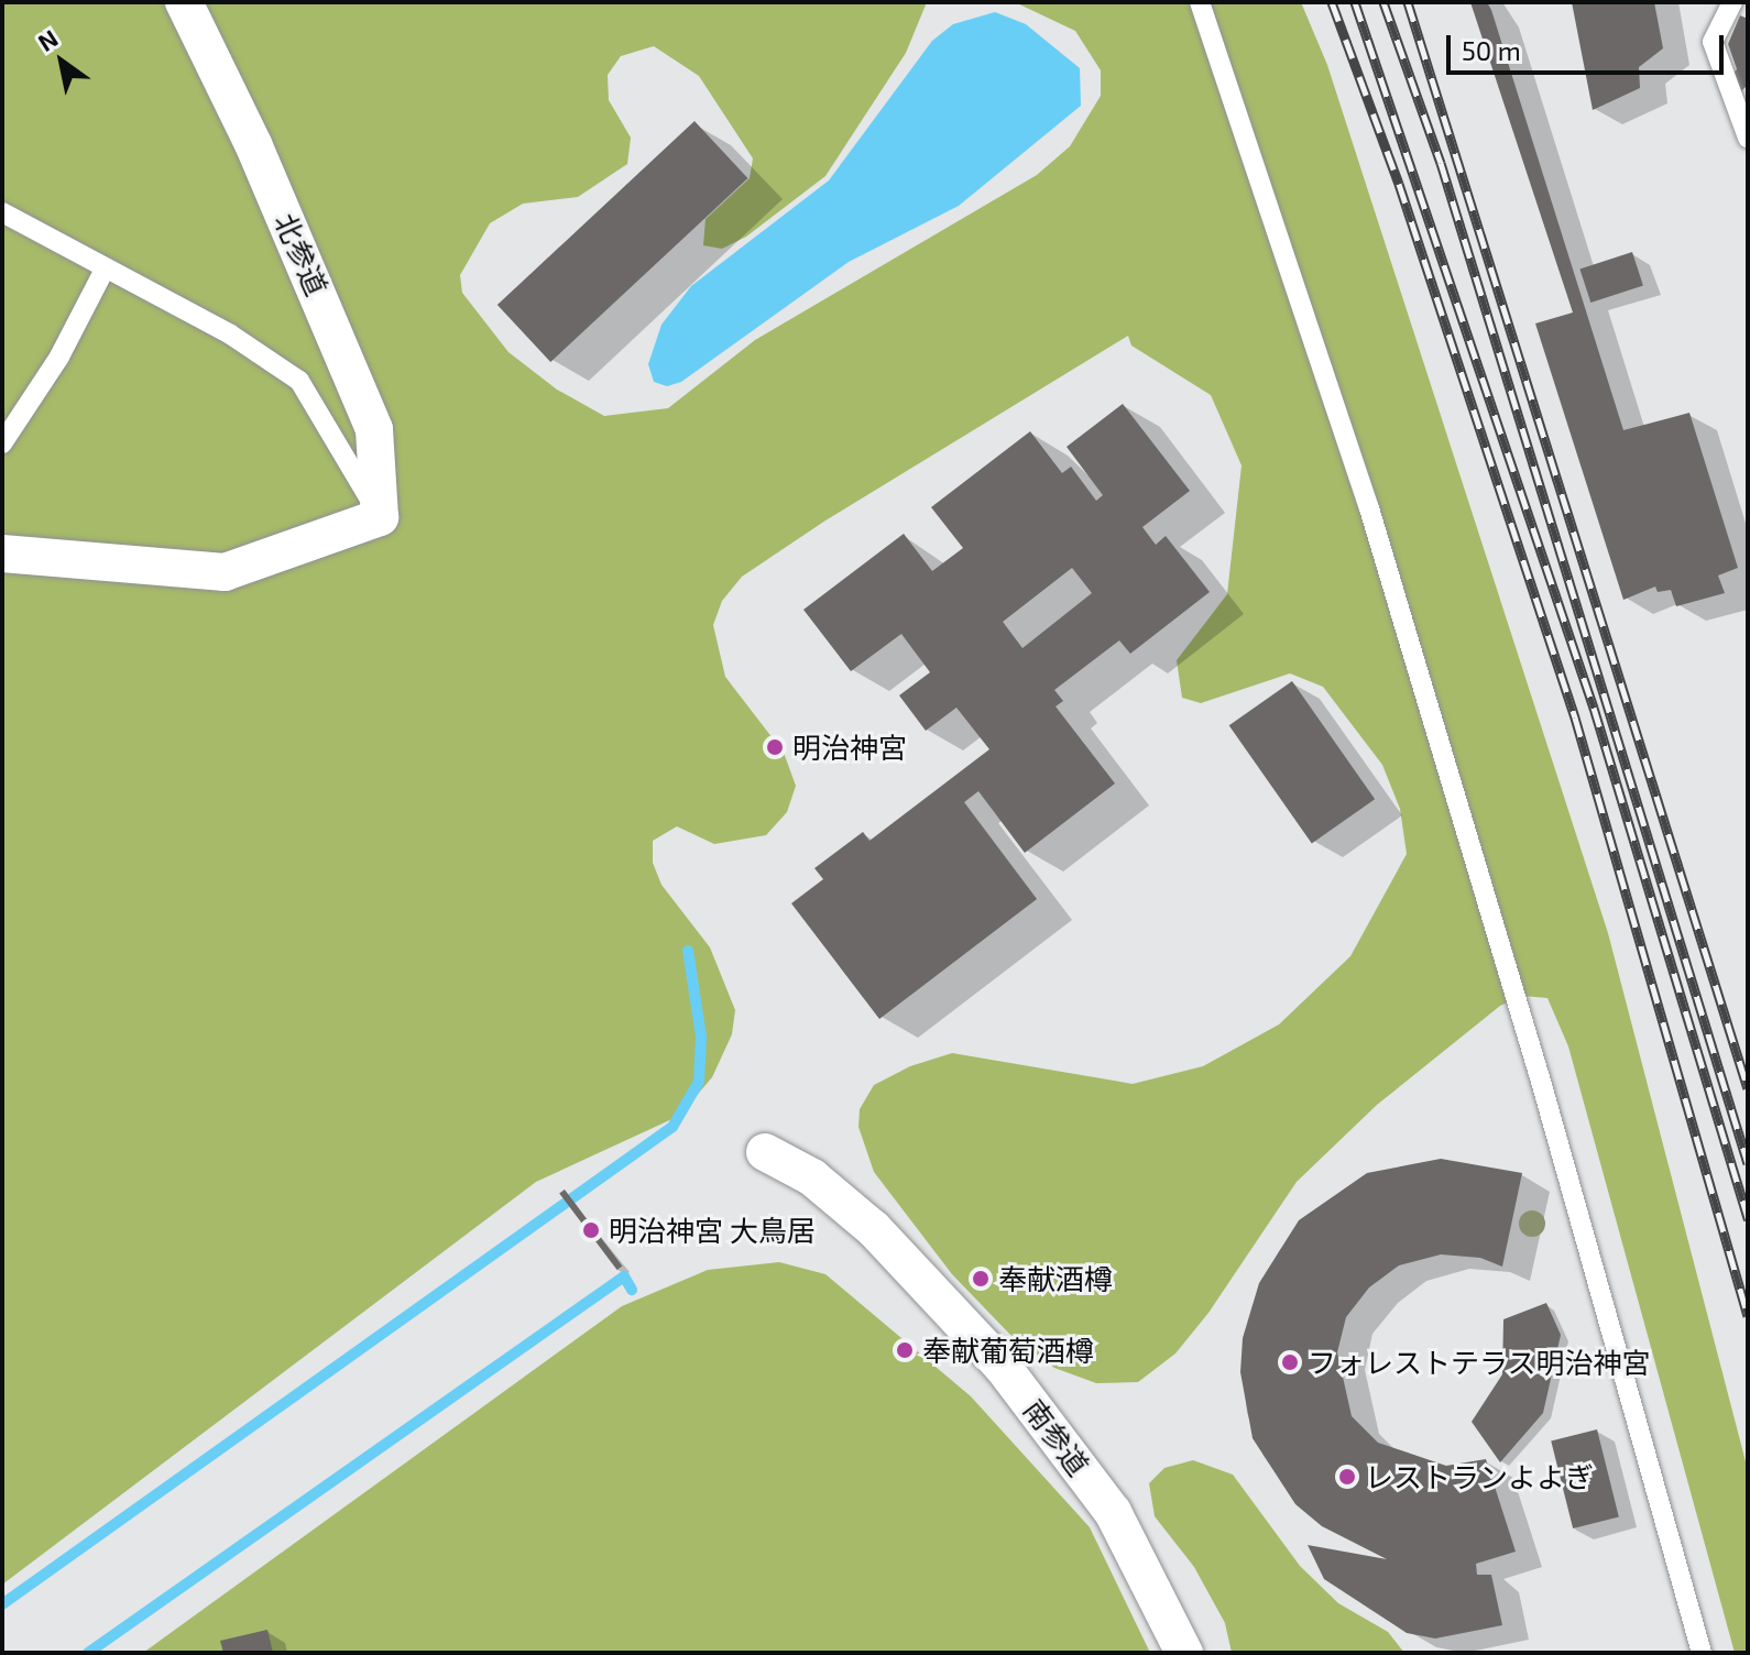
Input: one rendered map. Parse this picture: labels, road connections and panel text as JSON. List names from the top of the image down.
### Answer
{
  "streets": {
    "street": ["北参道", "南参道"]
  },
  "places": [
    "明治神宮",
    "明治神宮 大鳥居",
    "奉献酒樽",
    "奉献葡萄酒樽",
    "フォレストテラス明治神宮",
    "レストランよよぎ"
  ],
  "scale_bar": "50 m",
  "north": "top left"
}
